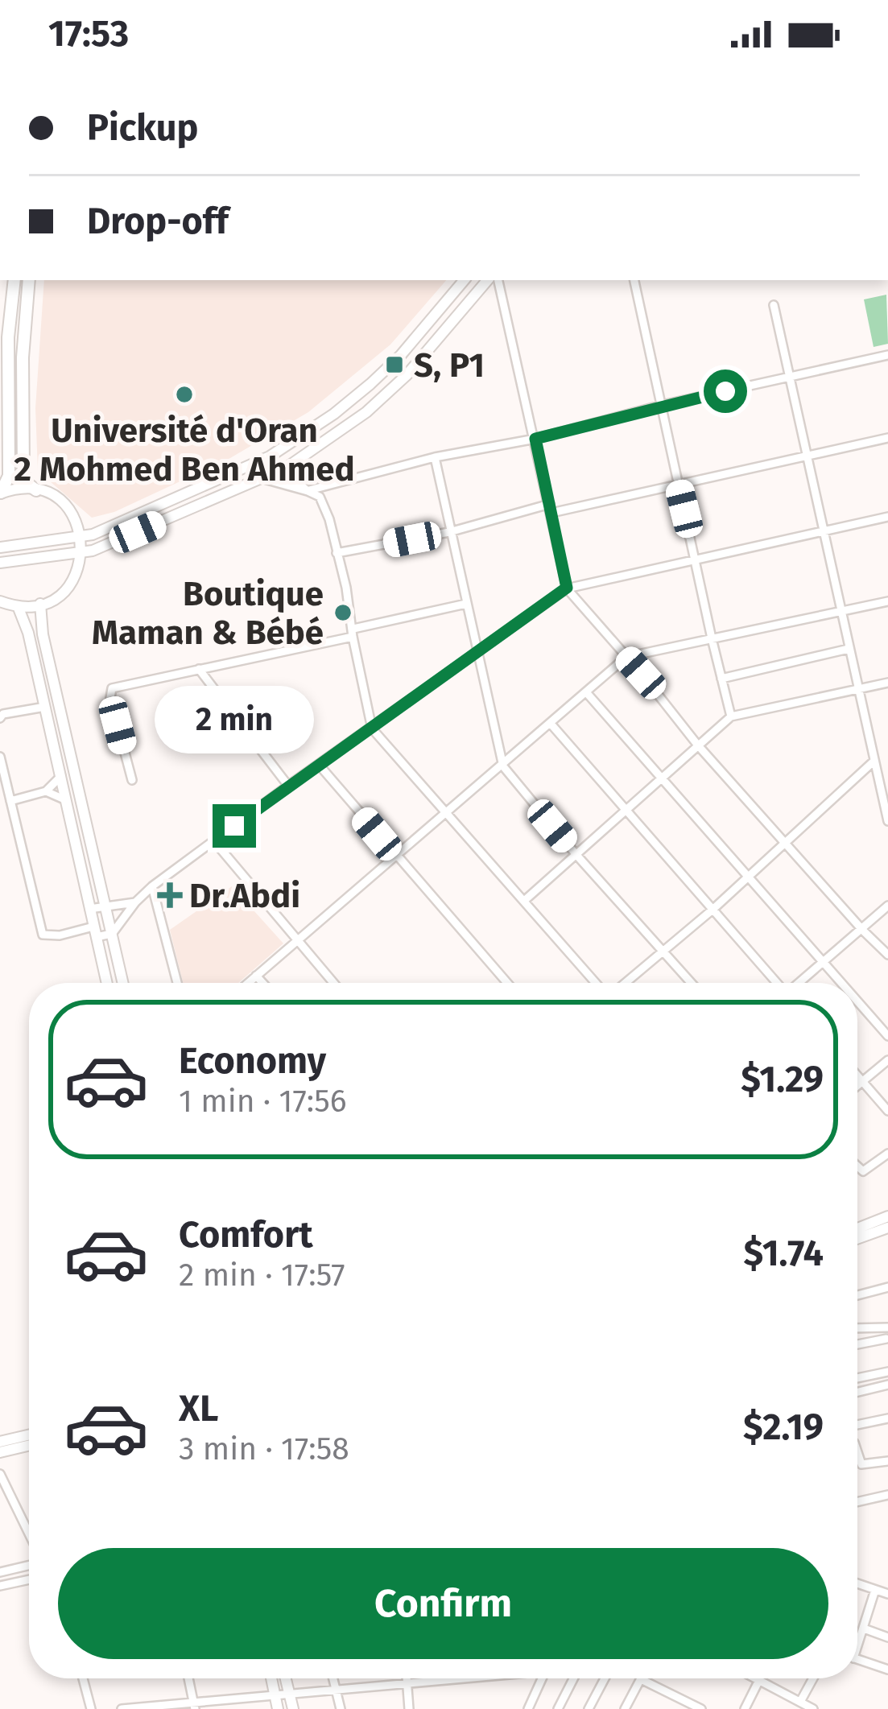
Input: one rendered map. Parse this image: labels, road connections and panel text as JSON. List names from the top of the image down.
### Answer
{
  "places": {
    "transit": ["S, P1"],
    "other": ["Université d'Oran 2 Mohmed Ben Ahmed", "Boutique Maman & Bébé"],
    "health": ["Dr.Abdi"]
  },
  "page": {
    "status": "17:53",
    "banner": ["Pickup", "Drop-off"],
    "bubble": "2 min",
    "list": [
      {
        "name": "Economy",
        "note": "1 min · 17:56",
        "value": "$1.29"
      },
      {
        "name": "Comfort",
        "note": "2 min · 17:57",
        "value": "$1.74"
      },
      {
        "name": "XL",
        "note": "3 min · 17:58",
        "value": "$2.19"
      }
    ],
    "buttons": "Confirm"
  }
}
